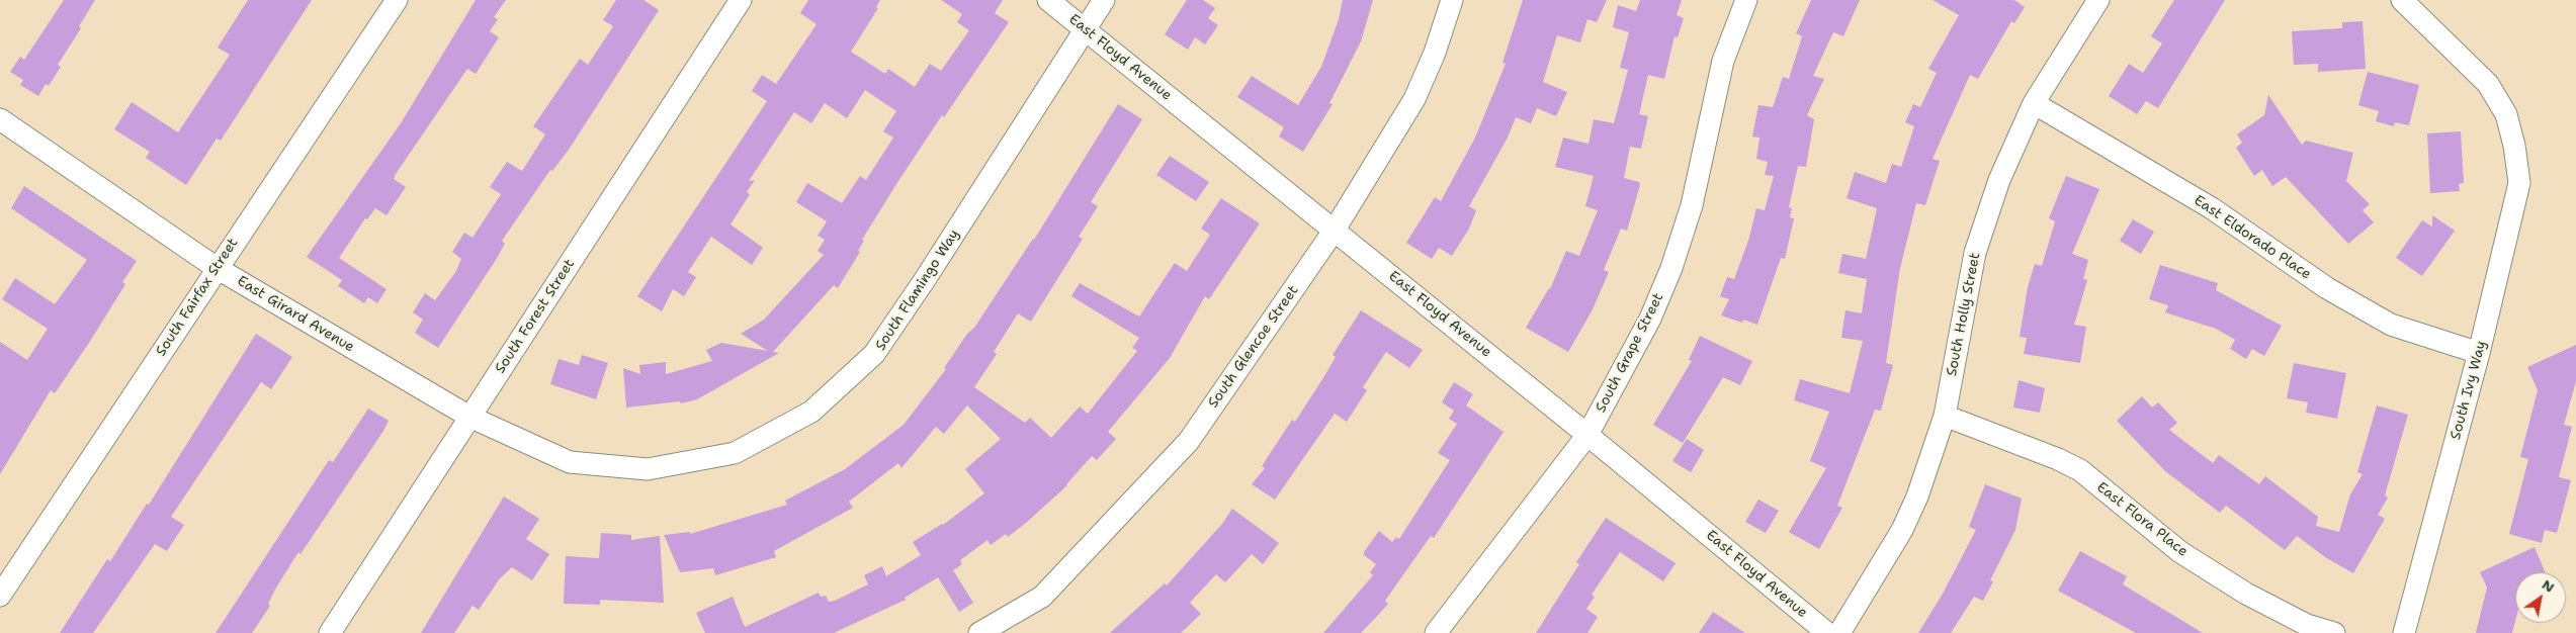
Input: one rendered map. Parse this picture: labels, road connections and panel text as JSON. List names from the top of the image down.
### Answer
{
  "streets": {
    "street": [
      "East Floyd Avenue",
      "East Eldorado Place",
      "South Flamingo Way",
      "South Fairfax Street",
      "East Girard Avenue",
      "South Holly Street",
      "South Forest Street",
      "South Glencoe Street",
      "South Grape Street",
      "South Ivy Way",
      "East Flora Place"
    ]
  },
  "crossings": [
    ["East Floyd Avenue", "South Flamingo Way"],
    ["East Floyd Avenue", "South Glencoe Street"],
    ["East Floyd Avenue", "South Grape Street"],
    ["East Eldorado Place", "South Holly Street"],
    ["East Eldorado Place", "South Ivy Way"],
    ["South Flamingo Way", "East Girard Avenue"],
    ["South Flamingo Way", "South Forest Street"],
    ["South Fairfax Street", "East Girard Avenue"],
    ["East Girard Avenue", "South Forest Street"],
    ["South Holly Street", "East Flora Place"]
  ],
  "north": "top right"
}
